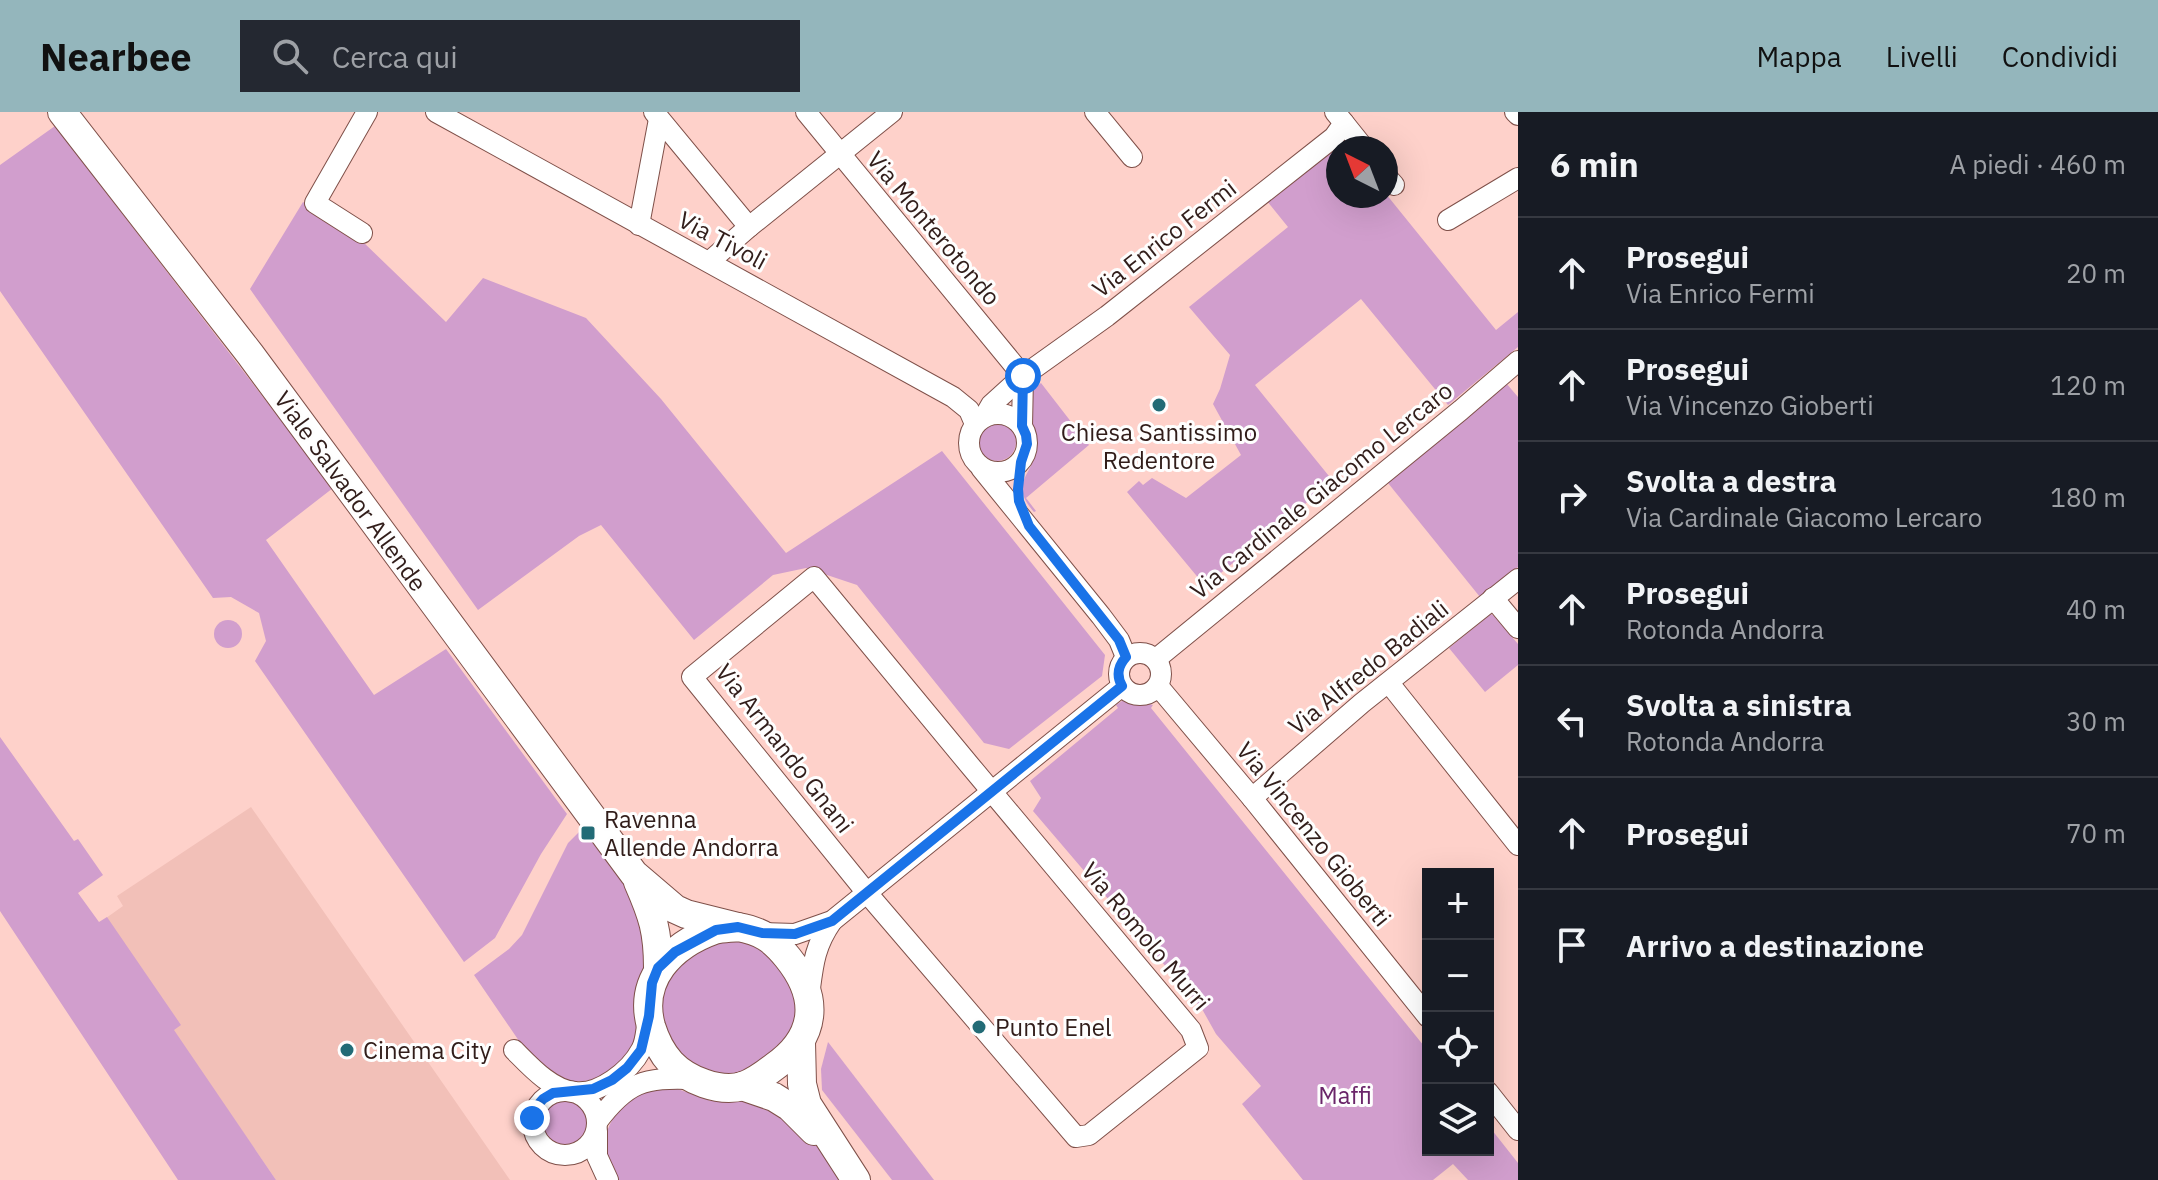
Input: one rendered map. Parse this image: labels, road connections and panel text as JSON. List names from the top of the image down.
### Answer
{
  "streets": {
    "main road": ["Viale Salvador Allende"],
    "street": [
      "Via Monterotondo",
      "Via Enrico Fermi",
      "Via Tivoli",
      "Via Cardinale Giacomo Lercaro",
      "Via Alfredo Badiali",
      "Via Armando Gnani",
      "Via Vincenzo Gioberti",
      "Via Romolo Murri"
    ]
  },
  "crossings": [
    ["Via Monterotondo", "Via Enrico Fermi"],
    ["Via Enrico Fermi", "Via Tivoli"],
    ["Via Cardinale Giacomo Lercaro", "Via Vincenzo Gioberti"],
    ["Via Alfredo Badiali", "Via Vincenzo Gioberti"],
    ["Via Armando Gnani", "Via Romolo Murri"]
  ],
  "parks": ["Maffi"],
  "places": {
    "other": ["Chiesa Santissimo Redentore", "Punto Enel", "Cinema City"],
    "transit": ["Ravenna Allende Andorra"]
  },
  "north": "top left",
  "page": {
    "header": "Nearbee",
    "search": "Cerca qui",
    "nav": ["Mappa", "Livelli", "Condividi"],
    "heading": ["6 min", "A piedi · 460 m"],
    "list": [
      ["Prosegui", "Via Enrico Fermi", "20 m"],
      ["Prosegui", "Via Vincenzo Gioberti", "120 m"],
      ["Svolta a destra", "Via Cardinale Giacomo Lercaro", "180 m"],
      ["Prosegui", "Rotonda Andorra", "40 m"],
      ["Svolta a sinistra", "Rotonda Andorra", "30 m"],
      ["Prosegui", "70 m"],
      "Arrivo a destinazione"
    ],
    "map_buttons": ["+", "−"]
  }
}
